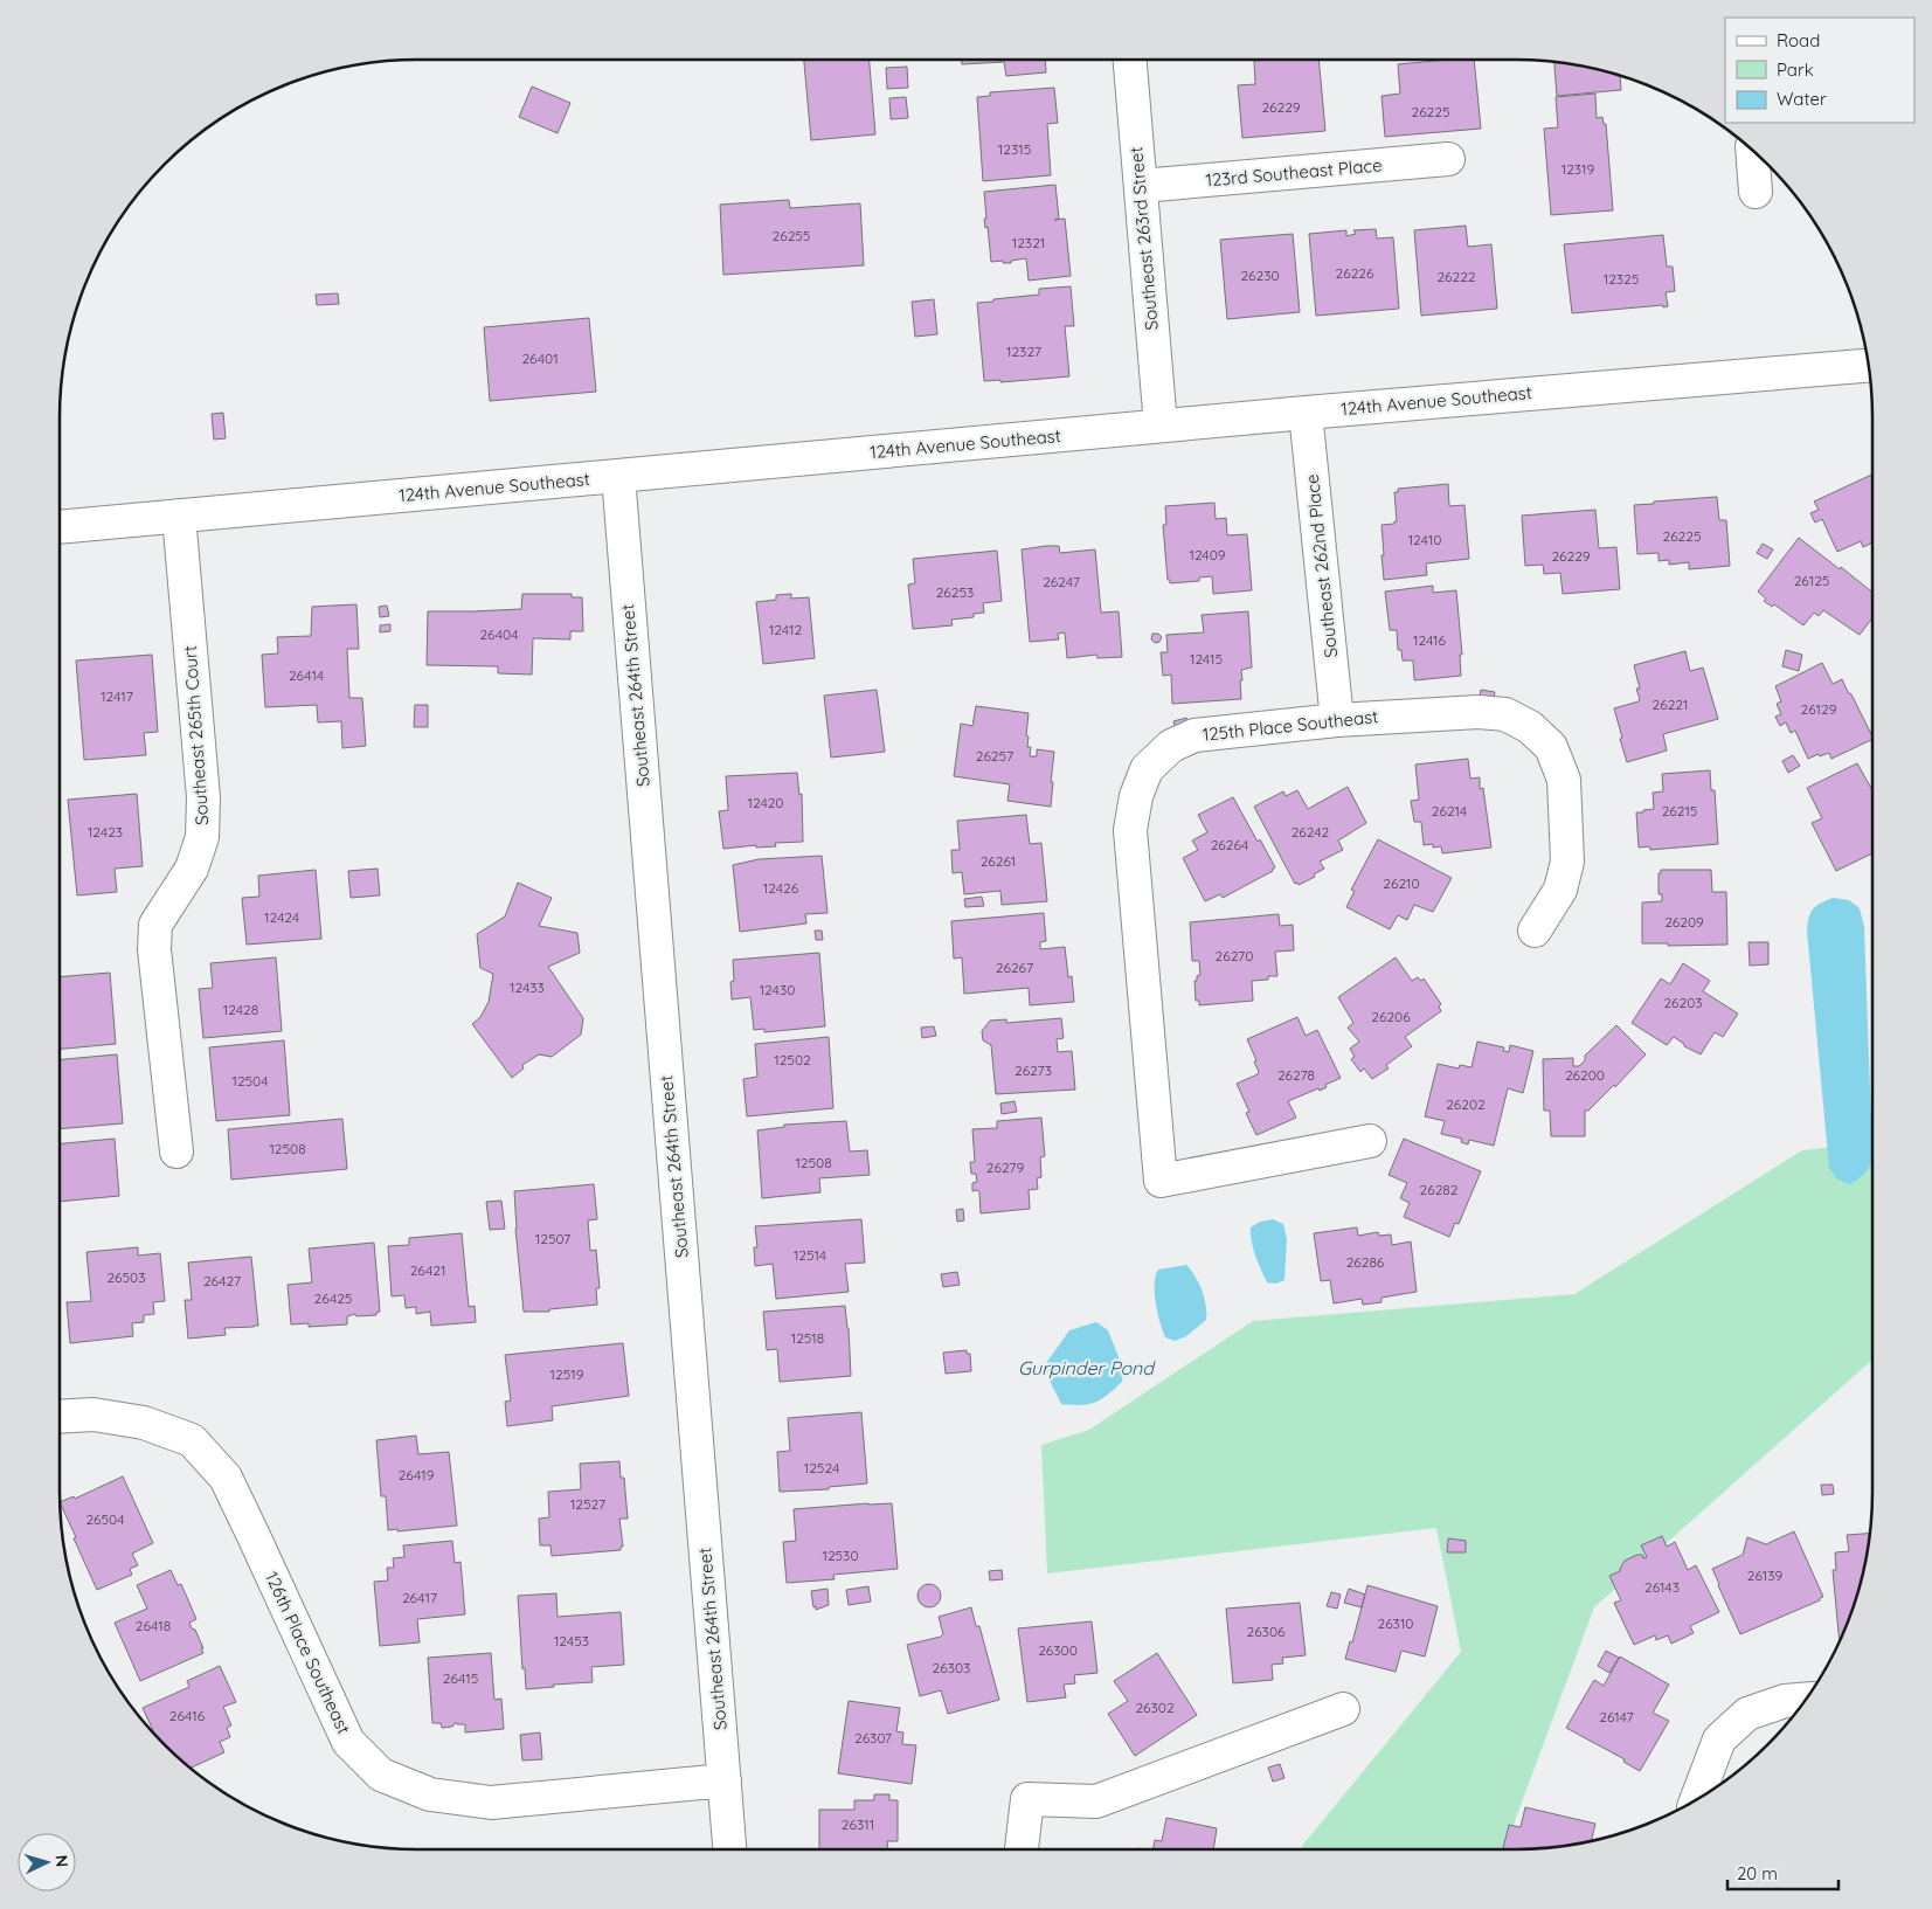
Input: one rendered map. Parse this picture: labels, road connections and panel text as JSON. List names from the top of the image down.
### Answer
{
  "streets": {
    "street": [
      "123rd Southeast Place",
      "Southeast 263rd Street",
      "124th Avenue Southeast",
      "Southeast 262nd Place",
      "Southeast 264th Street",
      "125th Place Southeast",
      "Southeast 265th Court",
      "126th Place Southeast"
    ]
  },
  "crossings": [
    ["123rd Southeast Place", "Southeast 263rd Street"],
    ["Southeast 263rd Street", "124th Avenue Southeast"],
    ["124th Avenue Southeast", "Southeast 262nd Place"],
    ["124th Avenue Southeast", "Southeast 264th Street"],
    ["124th Avenue Southeast", "Southeast 265th Court"],
    ["Southeast 262nd Place", "125th Place Southeast"],
    ["Southeast 264th Street", "126th Place Southeast"]
  ],
  "water": ["Gurpinder Pond"],
  "house_numbers": [
    "26229",
    "26225",
    "12315",
    "12319",
    "26255",
    "12321",
    "26226",
    "26230",
    "26222",
    "12325",
    "12327",
    "26401",
    "26225",
    "12410",
    "12409",
    "26229",
    "26125",
    "26247",
    "26253",
    "12412",
    "26404",
    "12416",
    "12415",
    "26414",
    "12417",
    "26221",
    "26129",
    "26257",
    "12420",
    "26214",
    "26215",
    "12423",
    "26242",
    "26264",
    "26261",
    "26210",
    "12426",
    "12424",
    "26209",
    "26270",
    "26267",
    "12433",
    "12430",
    "26203",
    "12428",
    "26206",
    "12502",
    "26273",
    "26278",
    "26200",
    "12504",
    "26202",
    "12508",
    "12508",
    "26279",
    "26282",
    "12507",
    "12514",
    "26286",
    "26421",
    "26503",
    "26427",
    "26425",
    "12518",
    "12519",
    "12524",
    "26419",
    "12527",
    "26504",
    "12530",
    "26139",
    "26143",
    "26417",
    "26310",
    "26418",
    "26306",
    "12453",
    "26300",
    "26303",
    "26415",
    "26302",
    "26416",
    "26147",
    "26307",
    "26311"
  ],
  "legend": ["Road", "Park", "Water"],
  "scale_bar": "20 m",
  "north": "right"
}
